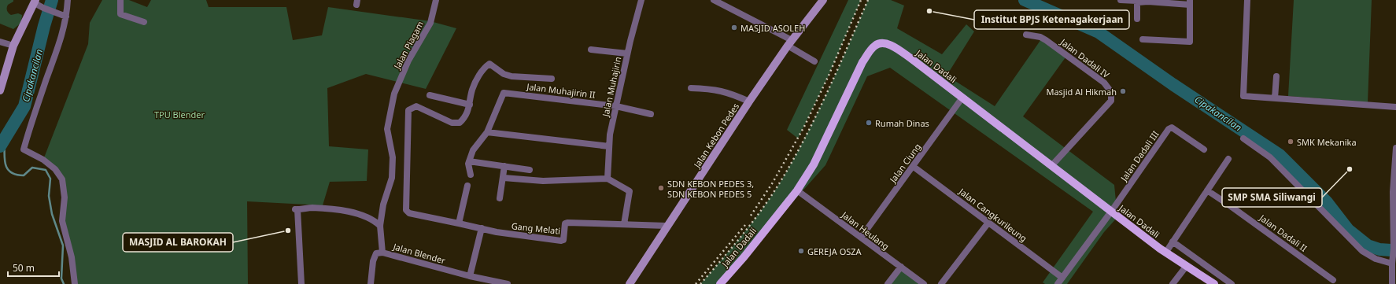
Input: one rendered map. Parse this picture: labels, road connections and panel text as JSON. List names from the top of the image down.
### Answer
{
  "streets": {
    "main road": ["Jalan Dadali", "Jalan Kebon Pedes"],
    "street": [
      "Jalan Piagam",
      "Jalan Dadali IV",
      "Jalan Muhajirin",
      "Jalan Muhajirin II",
      "Jalan Dadali III",
      "Jalan Ciung",
      "Jalan Cangkurileung",
      "Gang Melati",
      "Jalan Heulang",
      "Jalan Dadali II",
      "Jalan Blender"
    ]
  },
  "crossings": [
    ["Jalan Piagam", "Jalan Blender"],
    ["Jalan Dadali IV", "Jalan Dadali"],
    ["Jalan Dadali", "Jalan Dadali III"],
    ["Jalan Dadali", "Jalan Ciung"],
    ["Jalan Dadali", "Jalan Heulang"],
    ["Jalan Muhajirin", "Jalan Muhajirin II"],
    ["Jalan Kebon Pedes", "Gang Melati"],
    ["Jalan Ciung", "Jalan Cangkurileung"],
    ["Jalan Ciung", "Jalan Heulang"]
  ],
  "water": ["Cipakancilan"],
  "parks": ["TPU Blender"],
  "places": [
    "Institut BPJS Ketenagakerjaan",
    "MASJID ASOLEH",
    "Masjid Al Hikmah",
    "Rumah Dinas",
    "SMK Mekanika",
    "SMP SMA Siliwangi",
    "SDN KEBON PEDES 3, SDN KEBON PEDES 5",
    "MASJID AL BAROKAH",
    "GEREJA OSZA"
  ],
  "scale_bar": "50 m"
}
